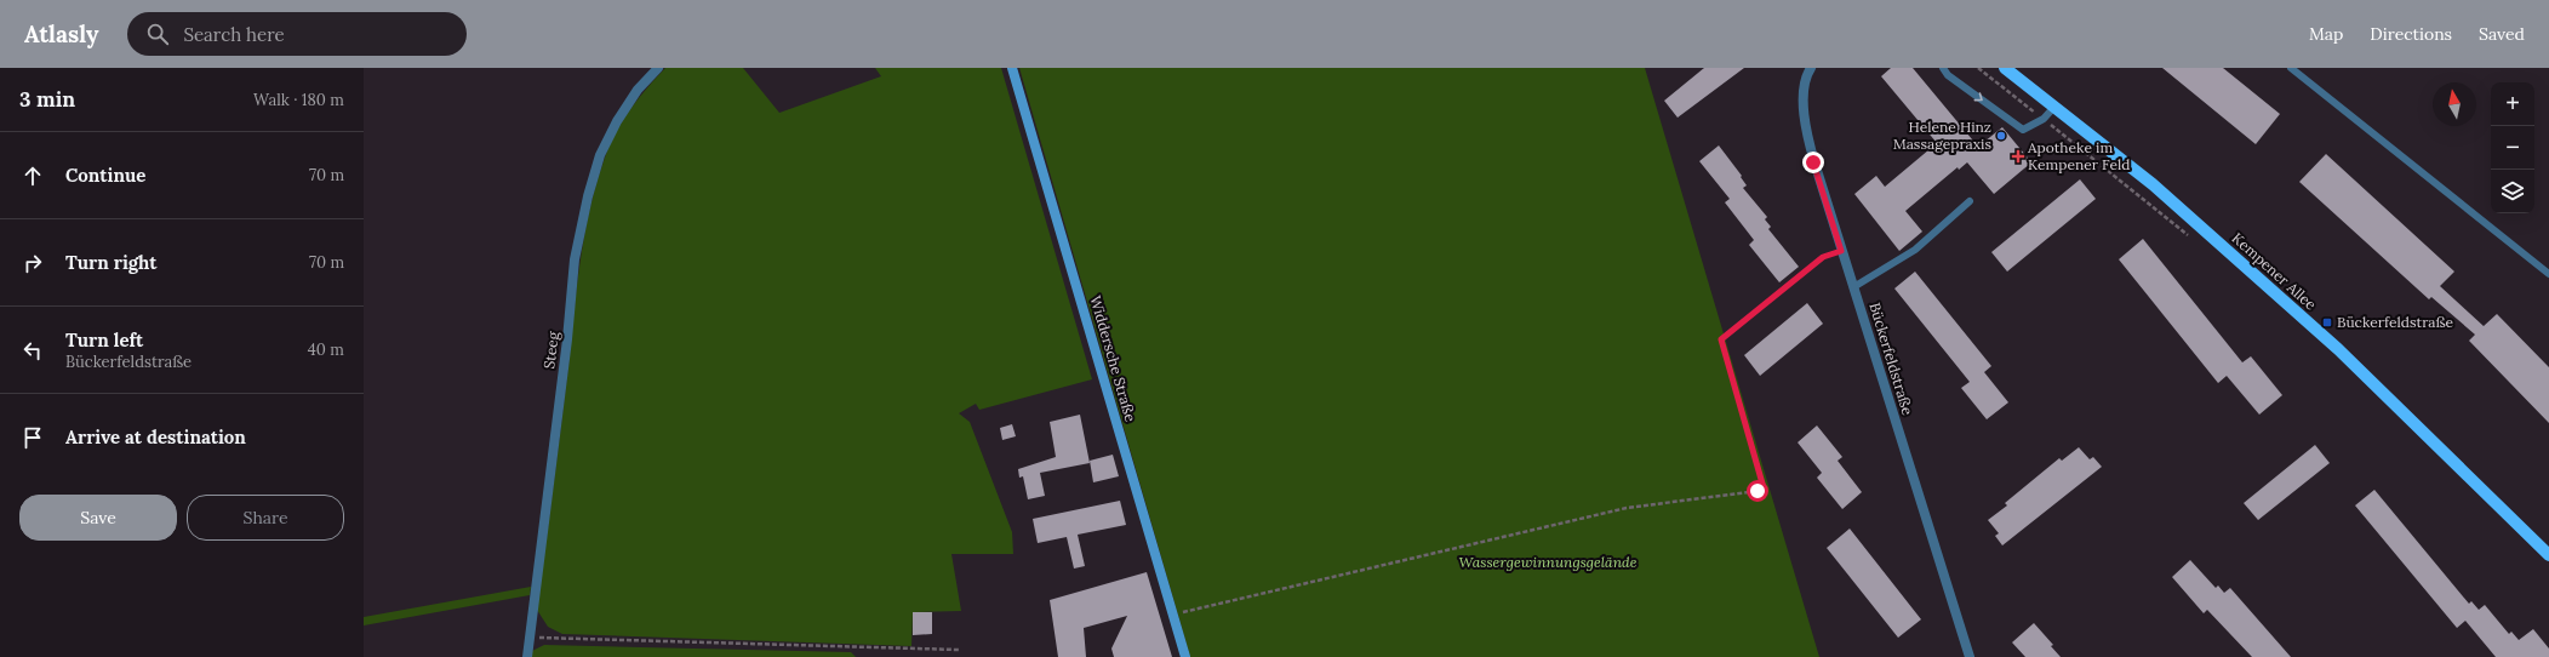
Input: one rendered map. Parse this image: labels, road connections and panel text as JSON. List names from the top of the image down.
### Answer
{
  "streets": {
    "main road": ["Kempener Allee"],
    "street": ["Steeg", "Widdersche Straße", "Bückerfeldstraße"]
  },
  "parks": ["Wassergewinnungsgelände"],
  "places": {
    "other": ["Helene Hinz Massagepraxis"],
    "health": ["Apotheke im Kempener Feld"],
    "transit": ["Bückerfeldstraße"]
  },
  "north": "top",
  "page": {
    "header": "Atlasly",
    "search": "Search here",
    "nav": ["Map", "Directions", "Saved"],
    "heading": ["3 min", "Walk · 180 m"],
    "map_buttons": ["+", "−"],
    "list": [
      ["Continue", "70 m"],
      ["Turn right", "70 m"],
      ["Turn left", "Bückerfeldstraße", "40 m"],
      "Arrive at destination"
    ],
    "buttons": ["Save", "Share"]
  }
}
